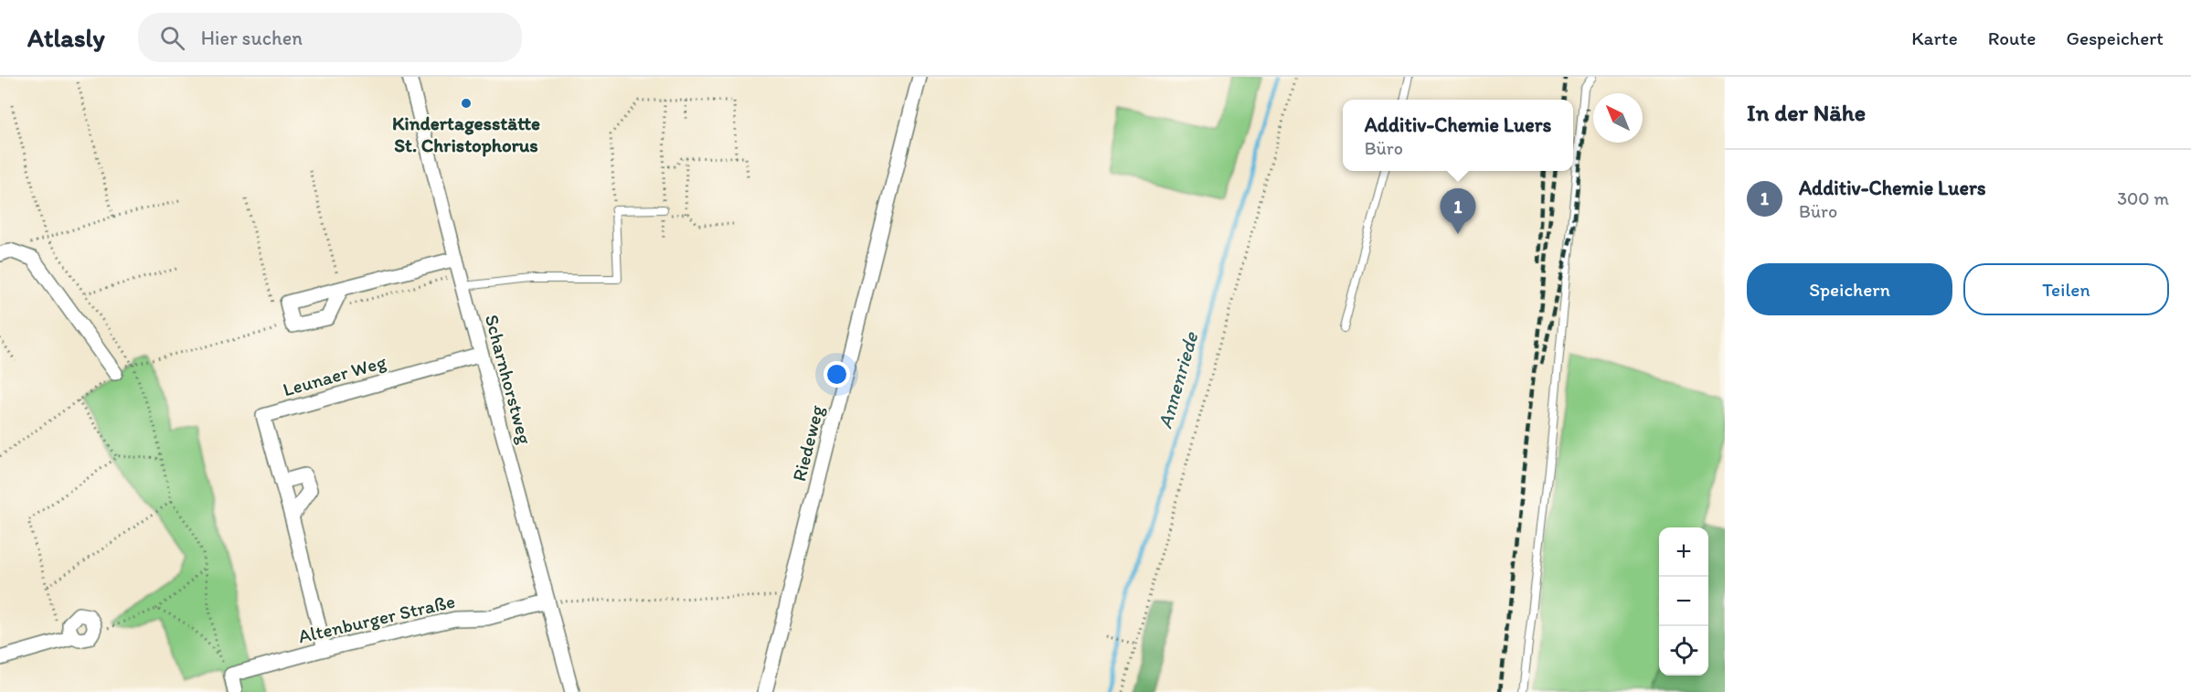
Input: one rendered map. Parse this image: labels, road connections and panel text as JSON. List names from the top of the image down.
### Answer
{
  "streets": {
    "street": [
      "Leunaer Weg",
      "Scharnhorstweg",
      "Riedeweg",
      "Altenburger Straße"
    ]
  },
  "crossings": [
    ["Leunaer Weg", "Scharnhorstweg"],
    ["Leunaer Weg", "Altenburger Straße"],
    ["Scharnhorstweg", "Altenburger Straße"]
  ],
  "water": ["Annenriede"],
  "places": ["Kindertagesstätte St. Christophorus"],
  "north": "top left",
  "page": {
    "header": "Atlasly",
    "search": "Hier suchen",
    "nav": ["Karte", "Route", "Gespeichert"],
    "heading": "In der Nähe",
    "popup": ["Additiv-Chemie Luers", "Büro"],
    "list": [
      {
        "mark": "1",
        "name": "Additiv-Chemie Luers",
        "note": "Büro",
        "value": "300 m"
      }
    ],
    "pins": "1",
    "buttons": ["Speichern", "Teilen"],
    "map_buttons": ["+", "−"]
  }
}
